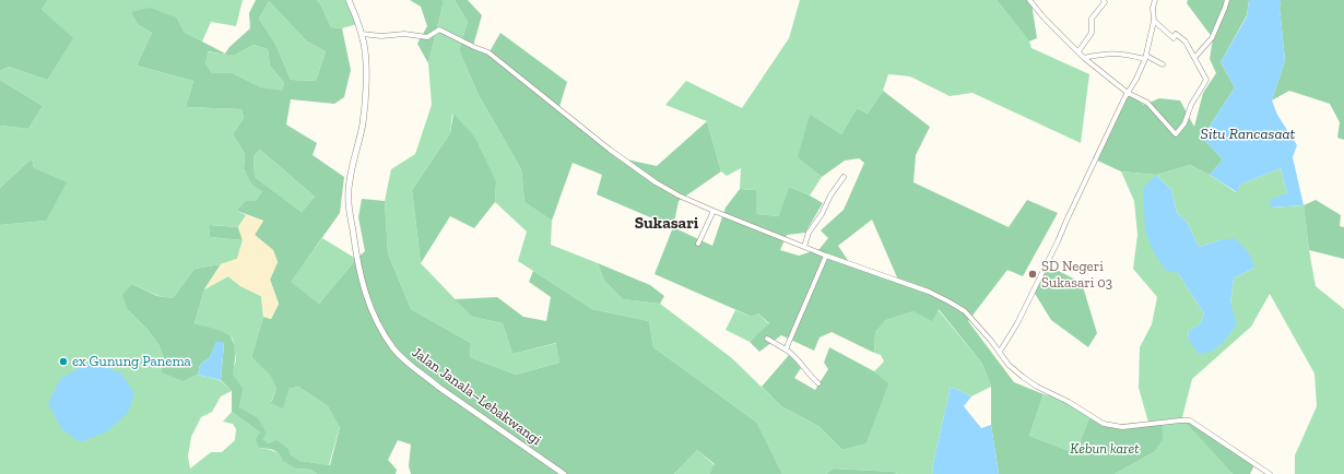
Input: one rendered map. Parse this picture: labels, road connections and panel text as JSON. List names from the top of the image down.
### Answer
{
  "streets": {
    "main road": ["Jalan Janala–Lebakwangi"]
  },
  "districts": ["Sukasari"],
  "water": ["Situ Rancasaat"],
  "parks": ["Kebun karet"],
  "places": ["SD Negeri Sukasari 03", "ex Gunung Panema"]
}
